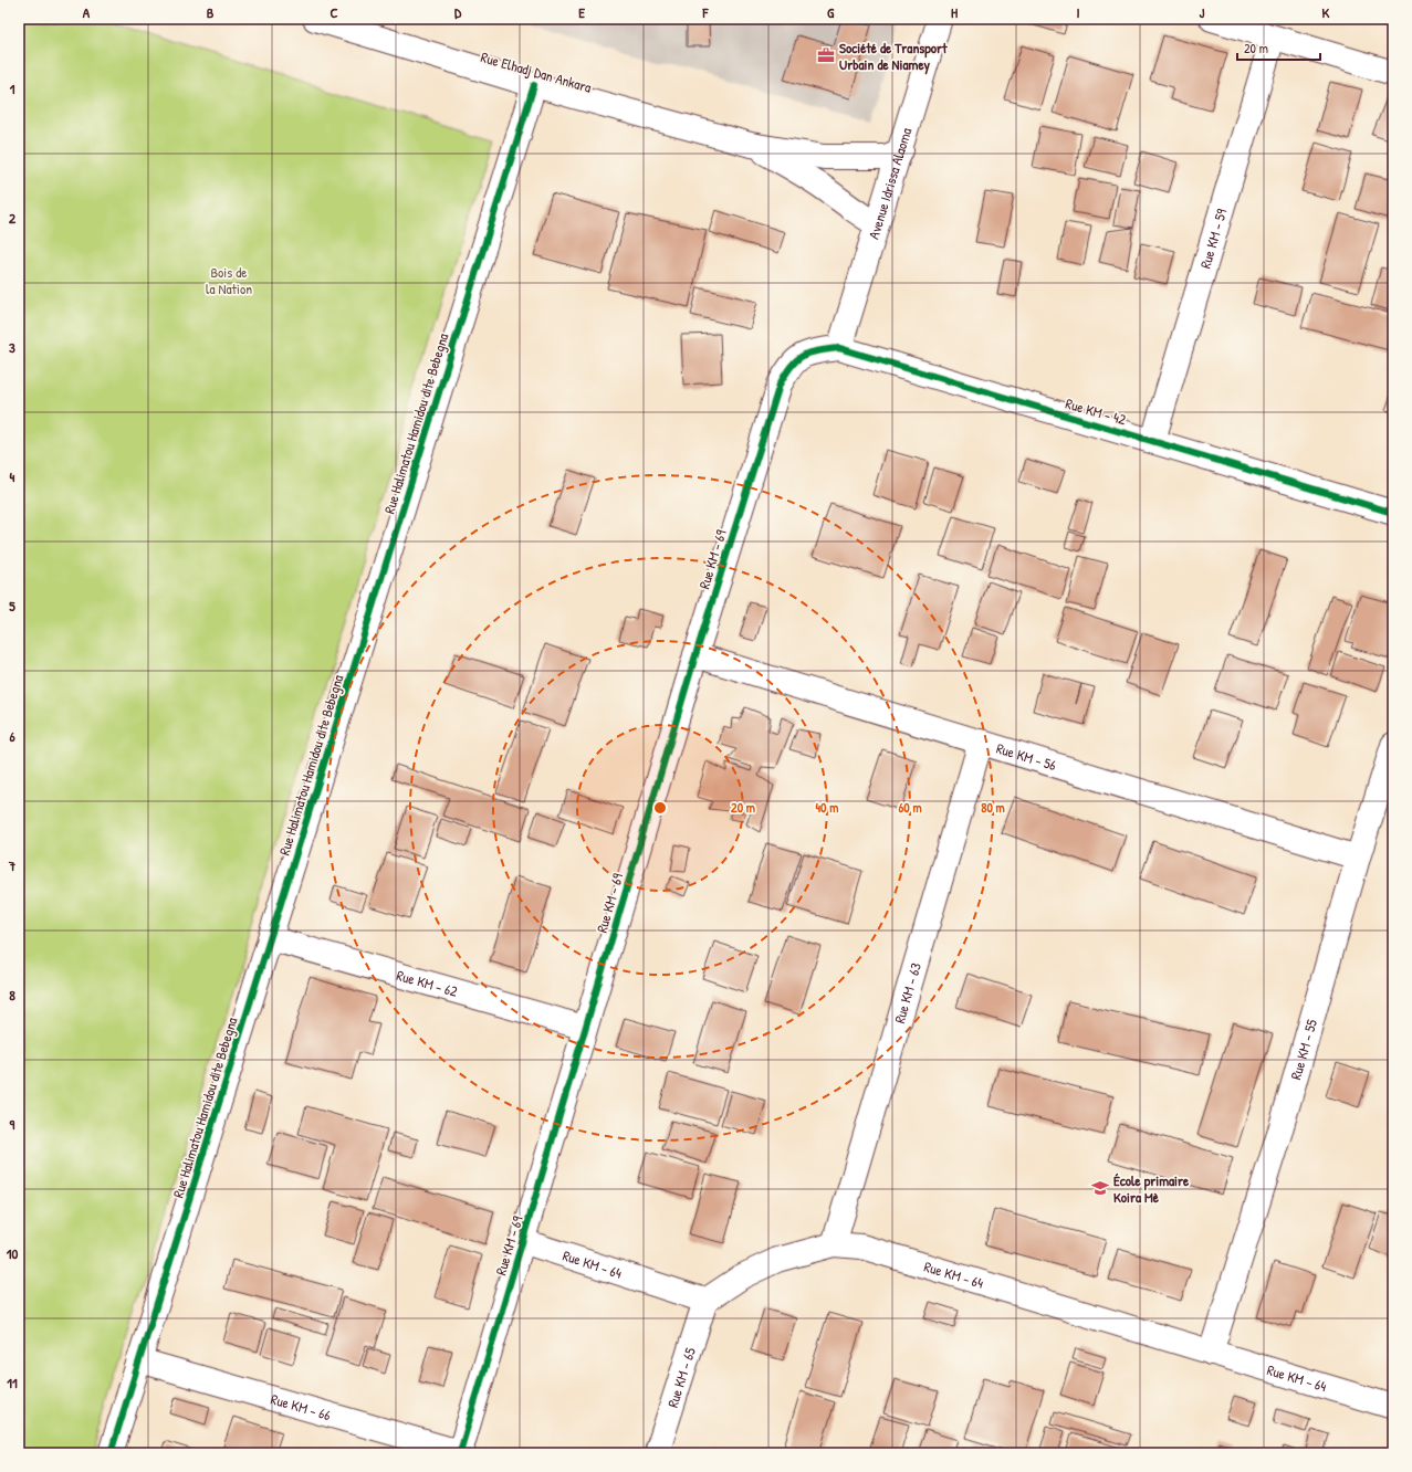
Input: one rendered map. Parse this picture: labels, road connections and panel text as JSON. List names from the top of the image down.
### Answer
{
  "streets": {
    "street": [
      "Rue Elhadj Dan Ankara",
      "Avenue Idrissa Alaoma",
      "Rue KM - 59",
      "Rue KM - 42",
      "Rue Halimatou Hamidou dite Bebegna",
      "Rue KM - 69",
      "Rue KM - 56",
      "Rue KM - 62",
      "Rue KM - 63",
      "Rue KM - 55",
      "Rue KM - 64",
      "Rue KM - 65",
      "Rue KM - 66"
    ]
  },
  "crossings": [
    ["Rue Elhadj Dan Ankara", "Avenue Idrissa Alaoma"],
    ["Rue Elhadj Dan Ankara", "Rue Halimatou Hamidou dite Bebegna"],
    ["Avenue Idrissa Alaoma", "Rue KM - 42"],
    ["Rue KM - 59", "Rue KM - 42"],
    ["Rue KM - 42", "Rue KM - 69"],
    ["Rue Halimatou Hamidou dite Bebegna", "Rue KM - 62"],
    ["Rue Halimatou Hamidou dite Bebegna", "Rue KM - 66"],
    ["Rue KM - 69", "Rue KM - 56"],
    ["Rue KM - 69", "Rue KM - 62"],
    ["Rue KM - 69", "Rue KM - 64"],
    ["Rue KM - 69", "Rue KM - 66"],
    ["Rue KM - 56", "Rue KM - 63"],
    ["Rue KM - 56", "Rue KM - 55"],
    ["Rue KM - 63", "Rue KM - 64"],
    ["Rue KM - 55", "Rue KM - 64"],
    ["Rue KM - 64", "Rue KM - 65"]
  ],
  "parks": ["Bois de la Nation"],
  "places": {
    "office": ["Société de Transport Urbain de Niamey"],
    "school or university": ["École primaire Koira Mè"]
  },
  "scale_bar": "20 m",
  "grid": {
    "columns": [
      "A",
      "B",
      "C",
      "D",
      "E",
      "F",
      "G",
      "H",
      "I",
      "J",
      "K"
    ],
    "rows": [
      "1",
      "2",
      "3",
      "4",
      "5",
      "6",
      "7",
      "8",
      "9",
      "10",
      "11"
    ]
  },
  "rings": [
    "20 m",
    "40 m",
    "60 m",
    "80 m"
  ]
}
